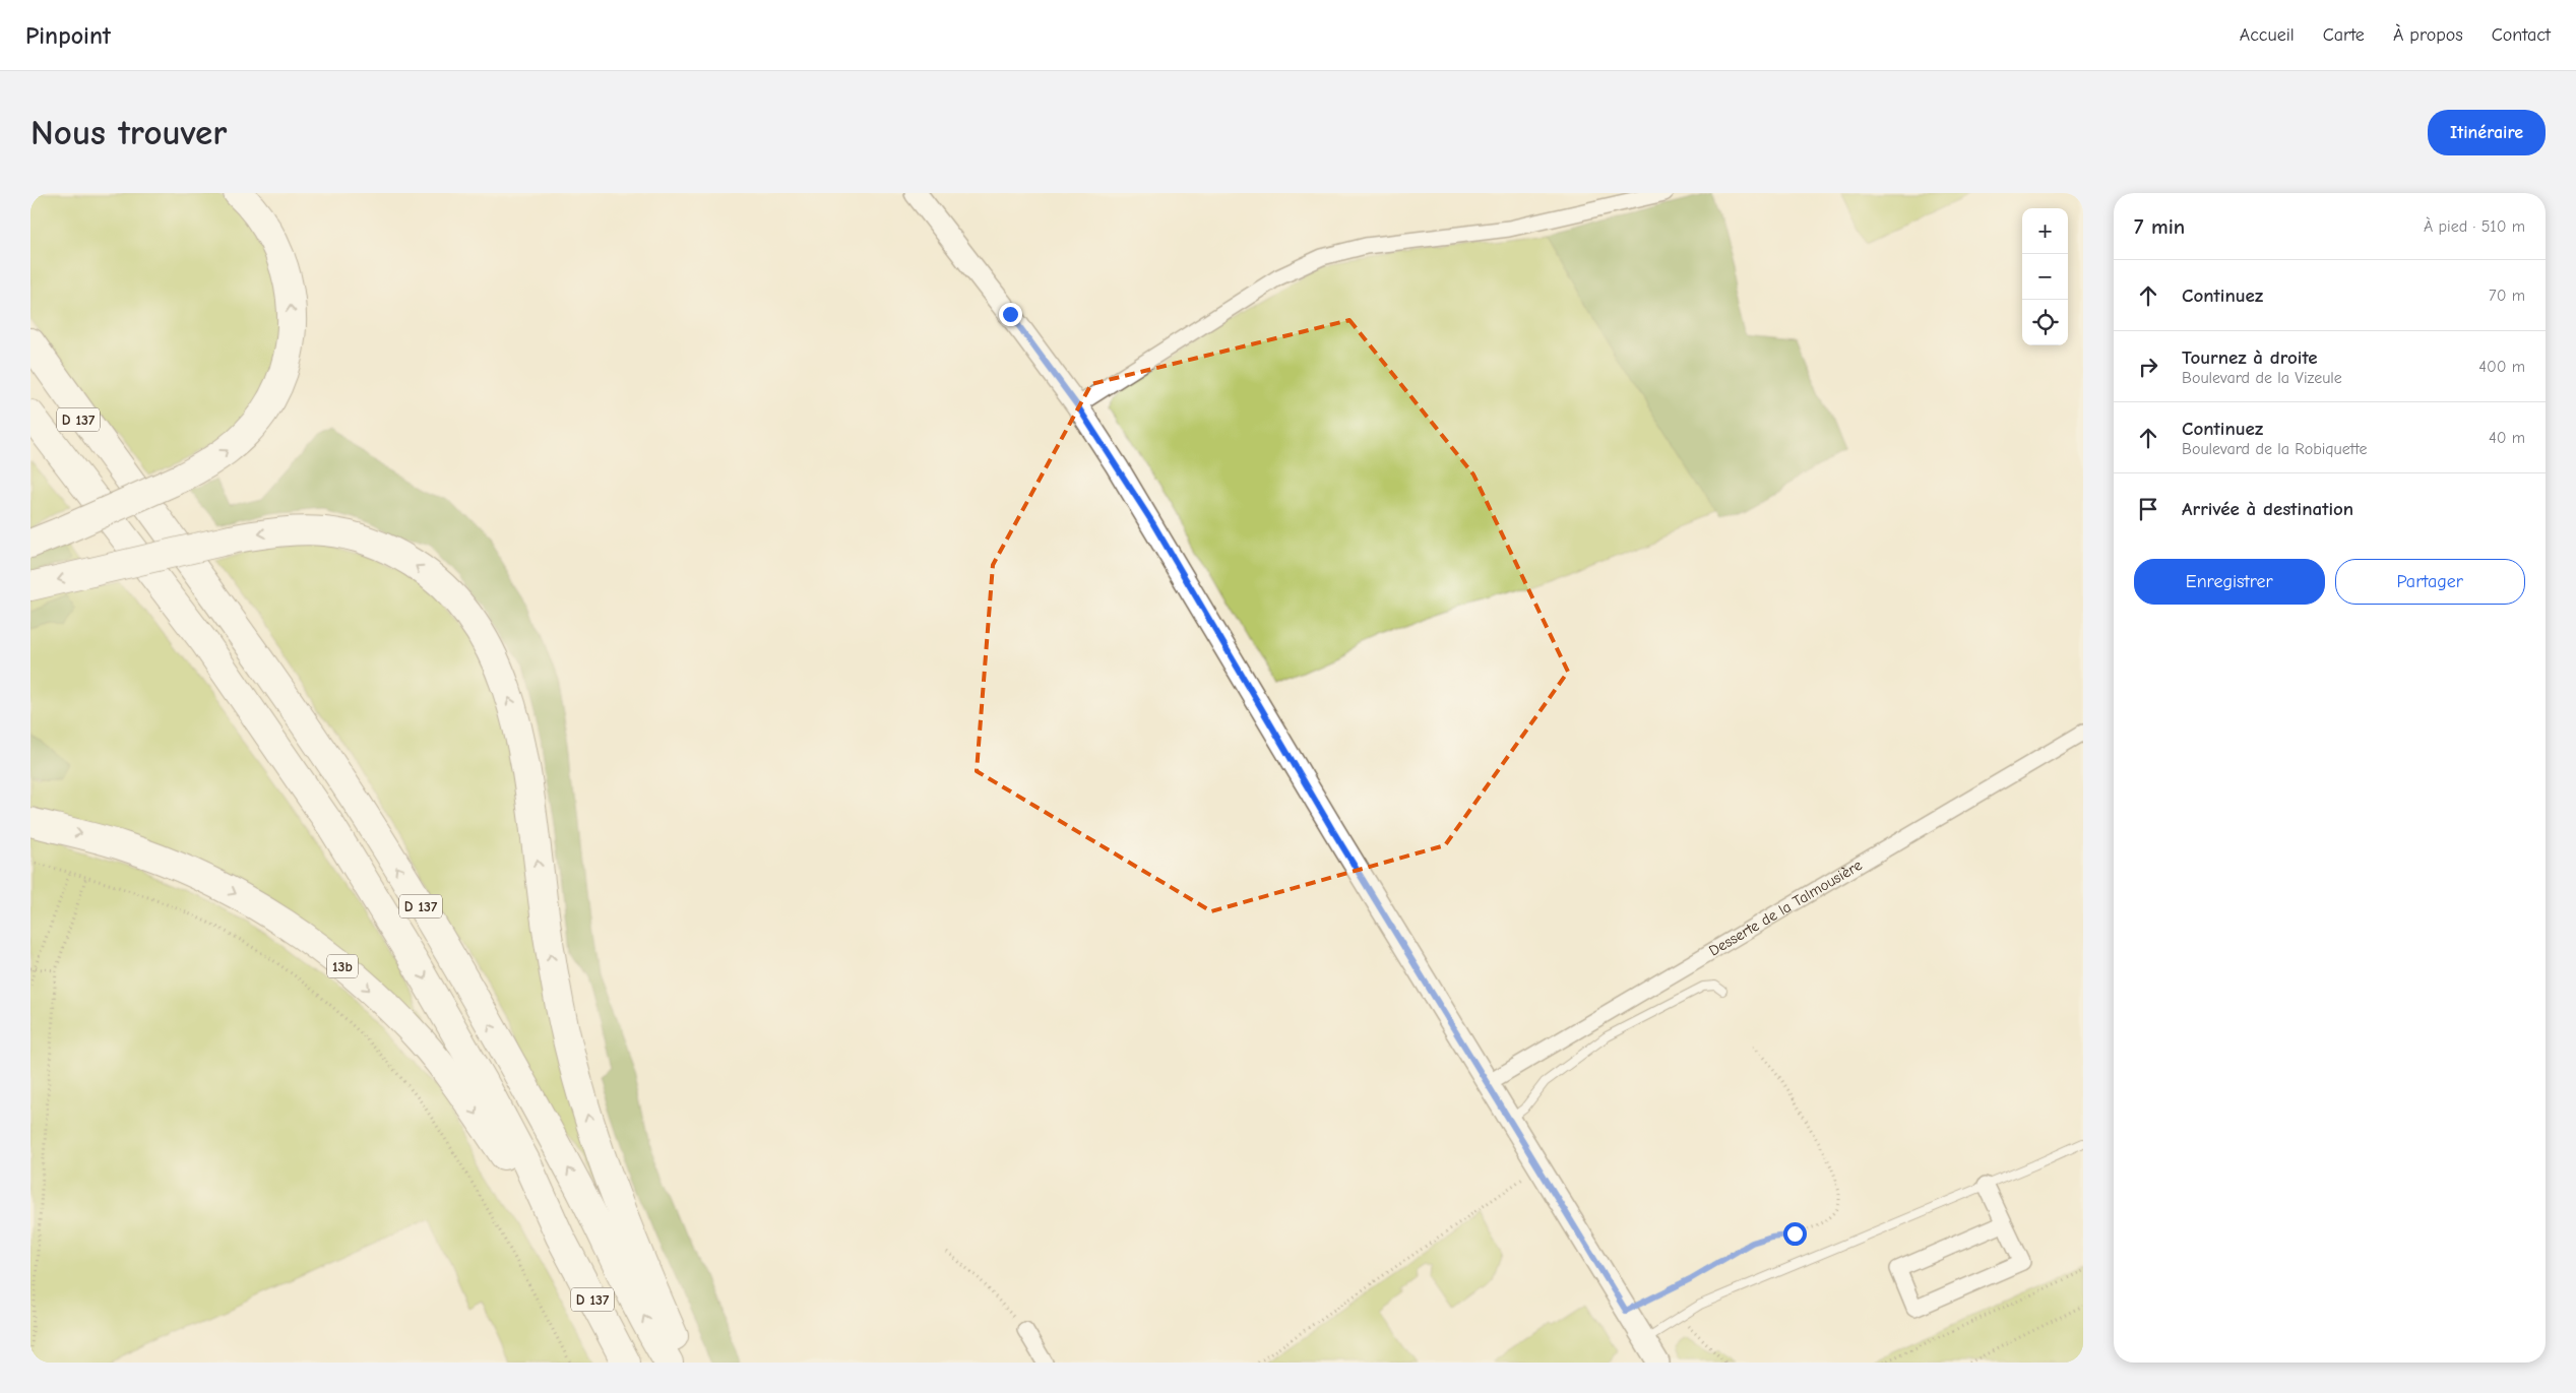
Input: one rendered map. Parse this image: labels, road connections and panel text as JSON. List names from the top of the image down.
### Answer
{
  "streets": {
    "highway": ["D 137", "13b"],
    "street": ["Desserte de la Talmousière"]
  },
  "crossings": [
    ["D 137", "13b"]
  ],
  "page": {
    "header": "Pinpoint",
    "nav": [
      "Accueil",
      "Carte",
      "À propos",
      "Contact"
    ],
    "buttons": [
      "Itinéraire",
      ["Enregistrer", "Partager"]
    ],
    "title": "Nous trouver",
    "heading": ["7 min", "À pied · 510 m"],
    "map_buttons": ["+", "−"],
    "list": [
      ["Continuez", "70 m"],
      ["Tournez à droite", "Boulevard de la Vizeule", "400 m"],
      ["Continuez", "Boulevard de la Robiquette", "40 m"],
      "Arrivée à destination"
    ]
  }
}
